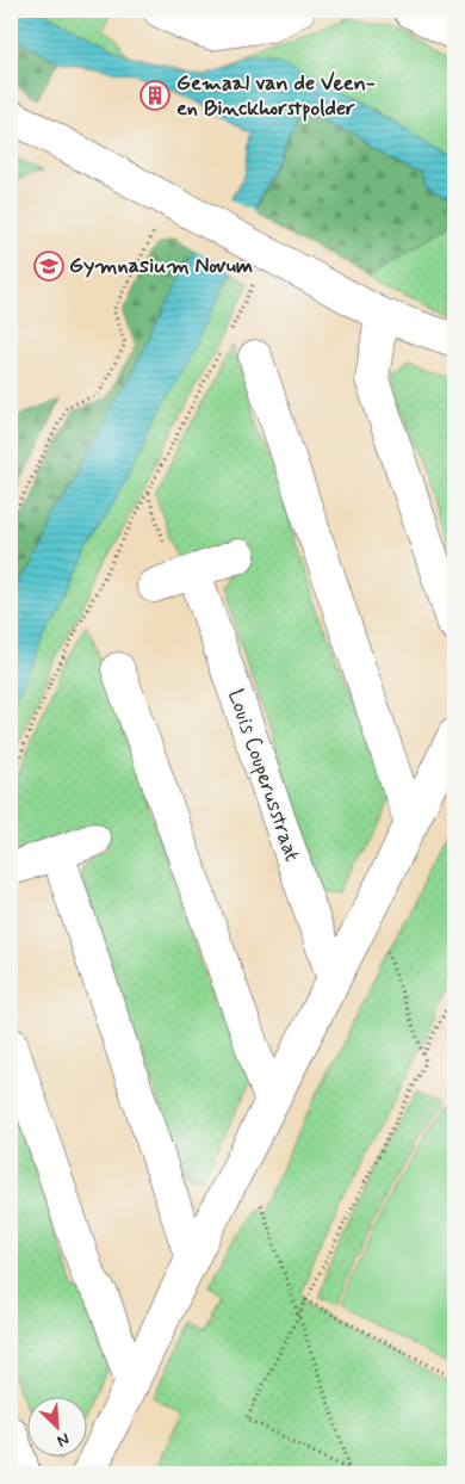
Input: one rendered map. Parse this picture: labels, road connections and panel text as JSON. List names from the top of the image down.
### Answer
{
  "streets": {
    "street": ["Louis Couperusstraat"]
  },
  "places": {
    "building": ["Gemaal van de Veen- en Binckhorstpolder"],
    "school or university": ["Gymnasium Novum"]
  },
  "north": "bottom right"
}
